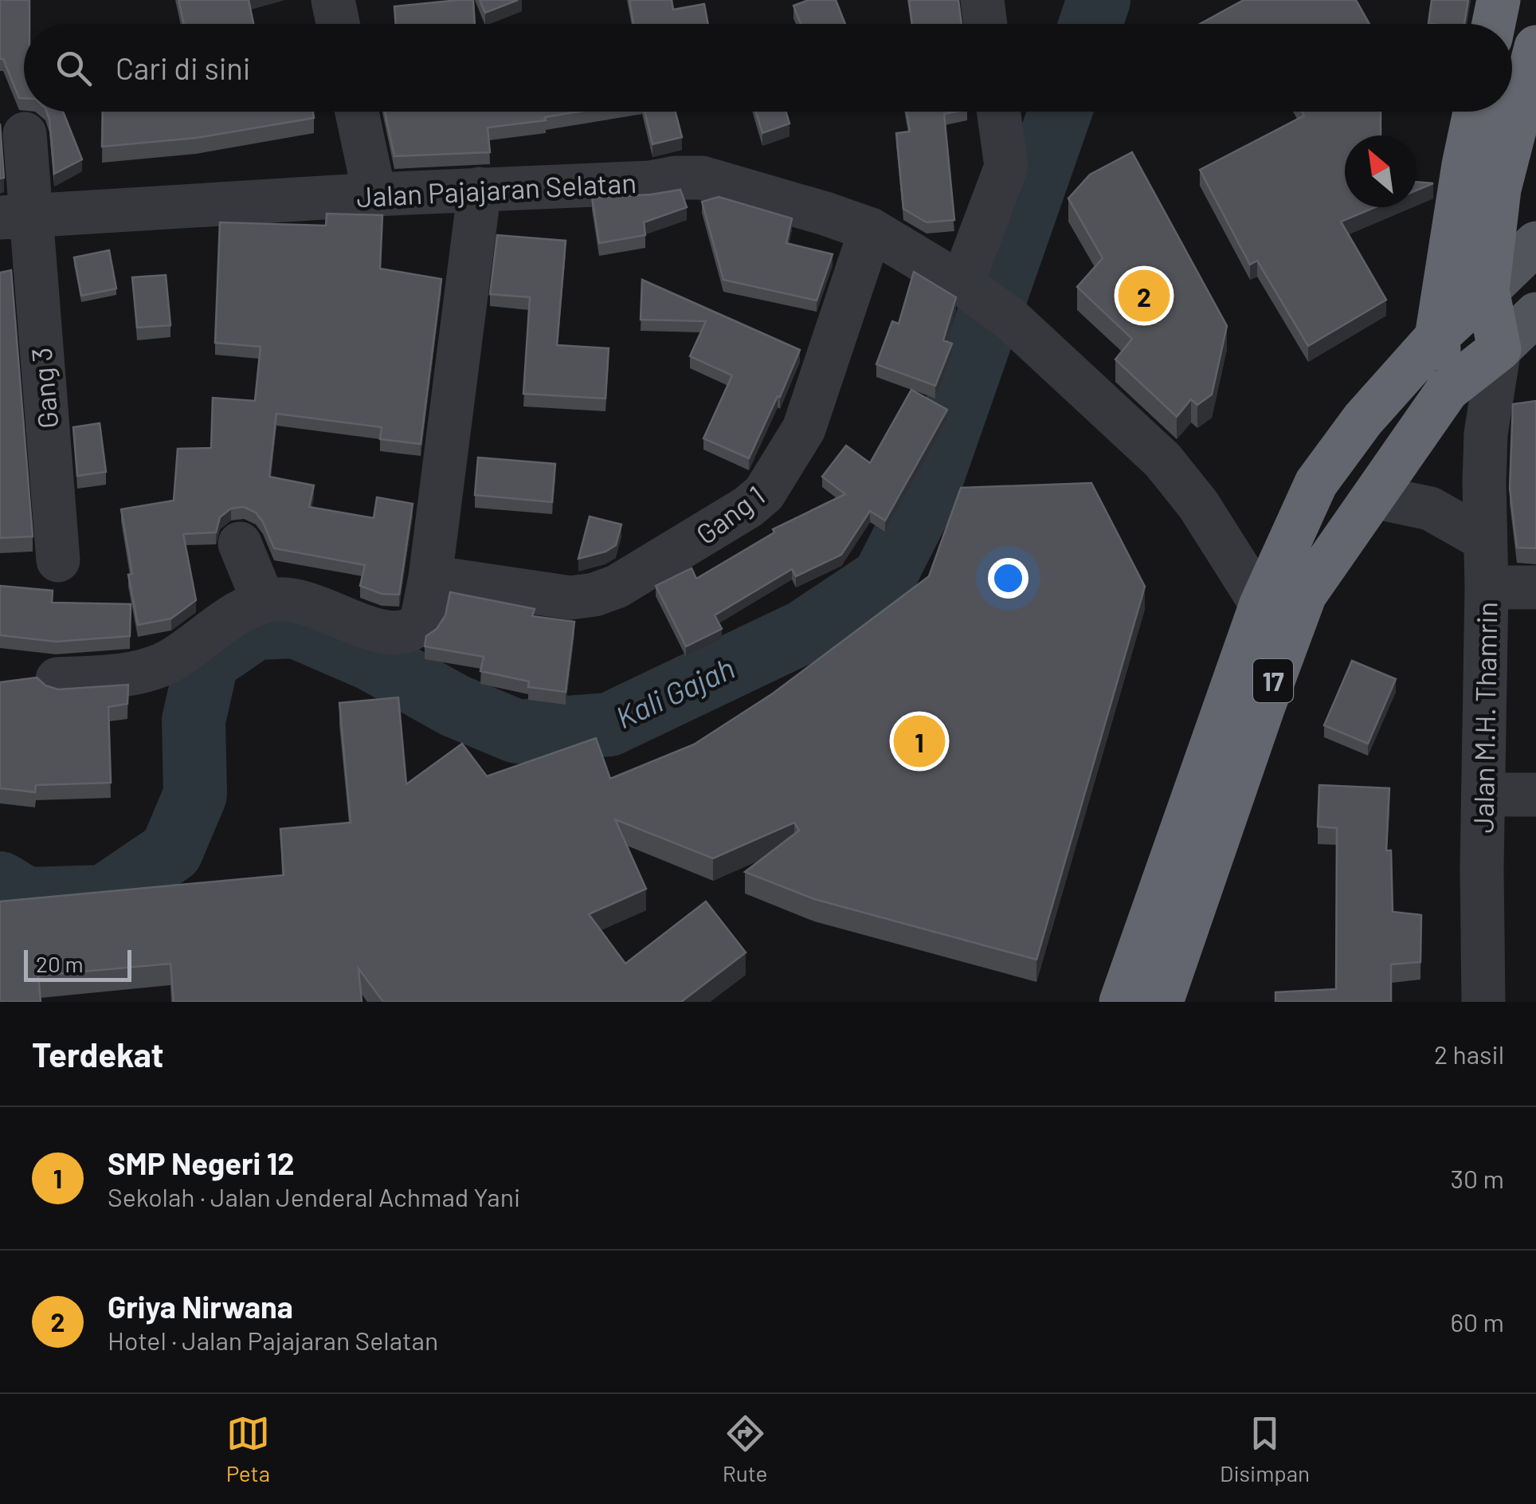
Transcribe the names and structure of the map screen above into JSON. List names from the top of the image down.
{
  "streets": {
    "highway": ["17"],
    "street": [
      "Jalan Pajajaran Selatan",
      "Gang 3",
      "Gang 1",
      "Jalan M.H. Thamrin"
    ]
  },
  "crossings": [
    ["Jalan Pajajaran Selatan", "Gang 3"],
    ["Jalan Pajajaran Selatan", "Gang 1"],
    ["Jalan Pajajaran Selatan", "17"],
    ["17", "Jalan M.H. Thamrin"]
  ],
  "water": ["Kali Gajah"],
  "scale_bar": "20 m",
  "north": "top left",
  "page": {
    "search": "Cari di sini",
    "pins": ["2", "1"],
    "scale": "20 m",
    "heading": ["Terdekat", "2 hasil"],
    "list": [
      {
        "mark": "1",
        "name": "SMP Negeri 12",
        "note": "Sekolah · Jalan Jenderal Achmad Yani",
        "value": "30 m"
      },
      {
        "mark": "2",
        "name": "Griya Nirwana",
        "note": "Hotel · Jalan Pajajaran Selatan",
        "value": "60 m"
      }
    ],
    "nav": ["Peta", "Rute", "Disimpan"]
  }
}
